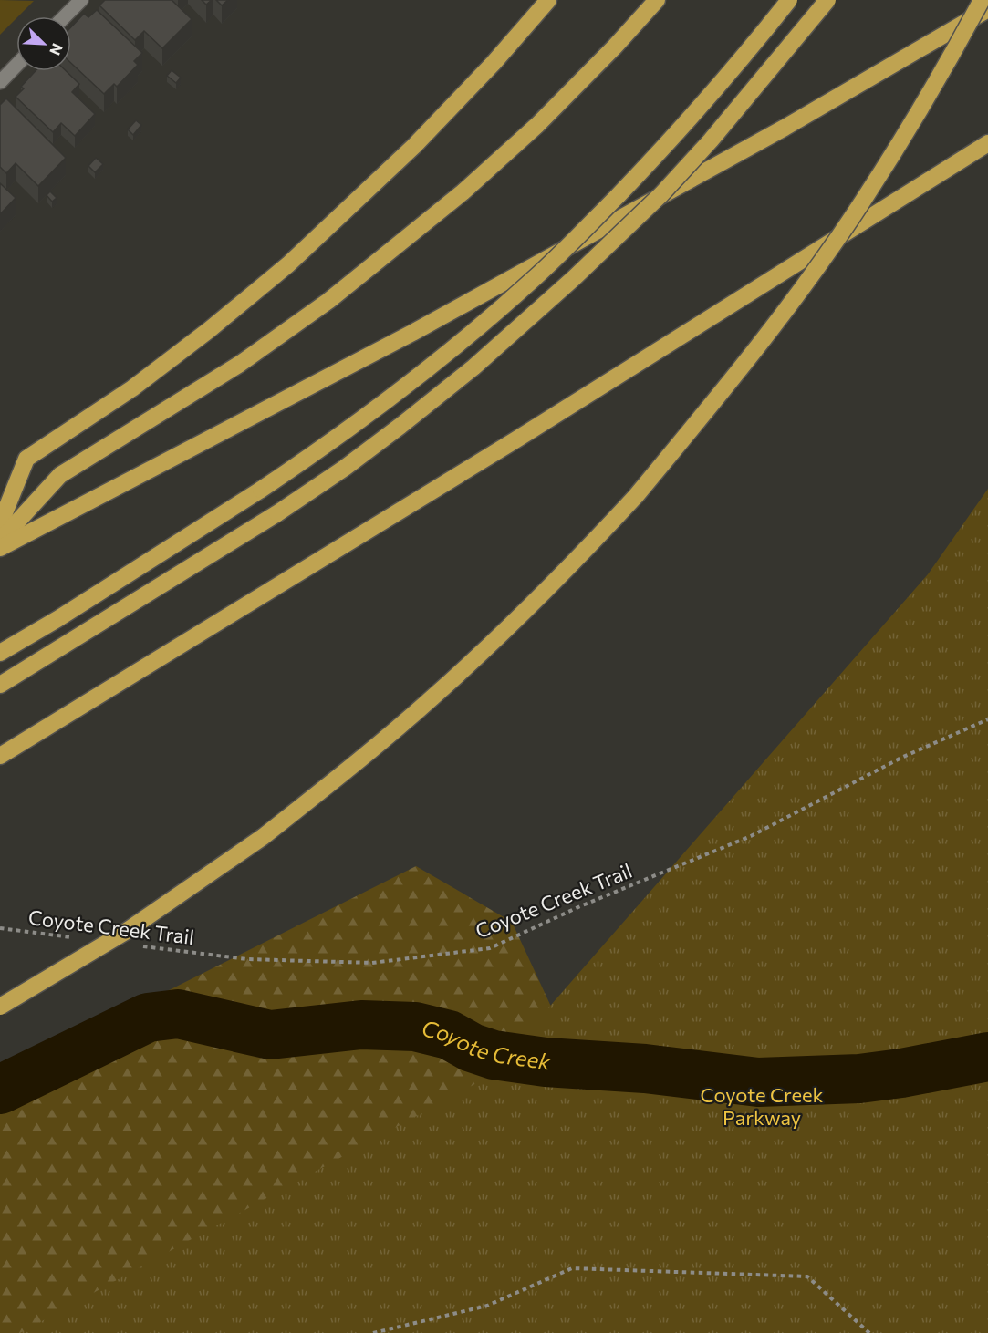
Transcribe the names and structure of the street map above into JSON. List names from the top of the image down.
{
  "streets": {
    "path": ["Coyote Creek Trail"]
  },
  "water": ["Coyote Creek"],
  "parks": ["Coyote Creek Parkway"],
  "north": "bottom right"
}
